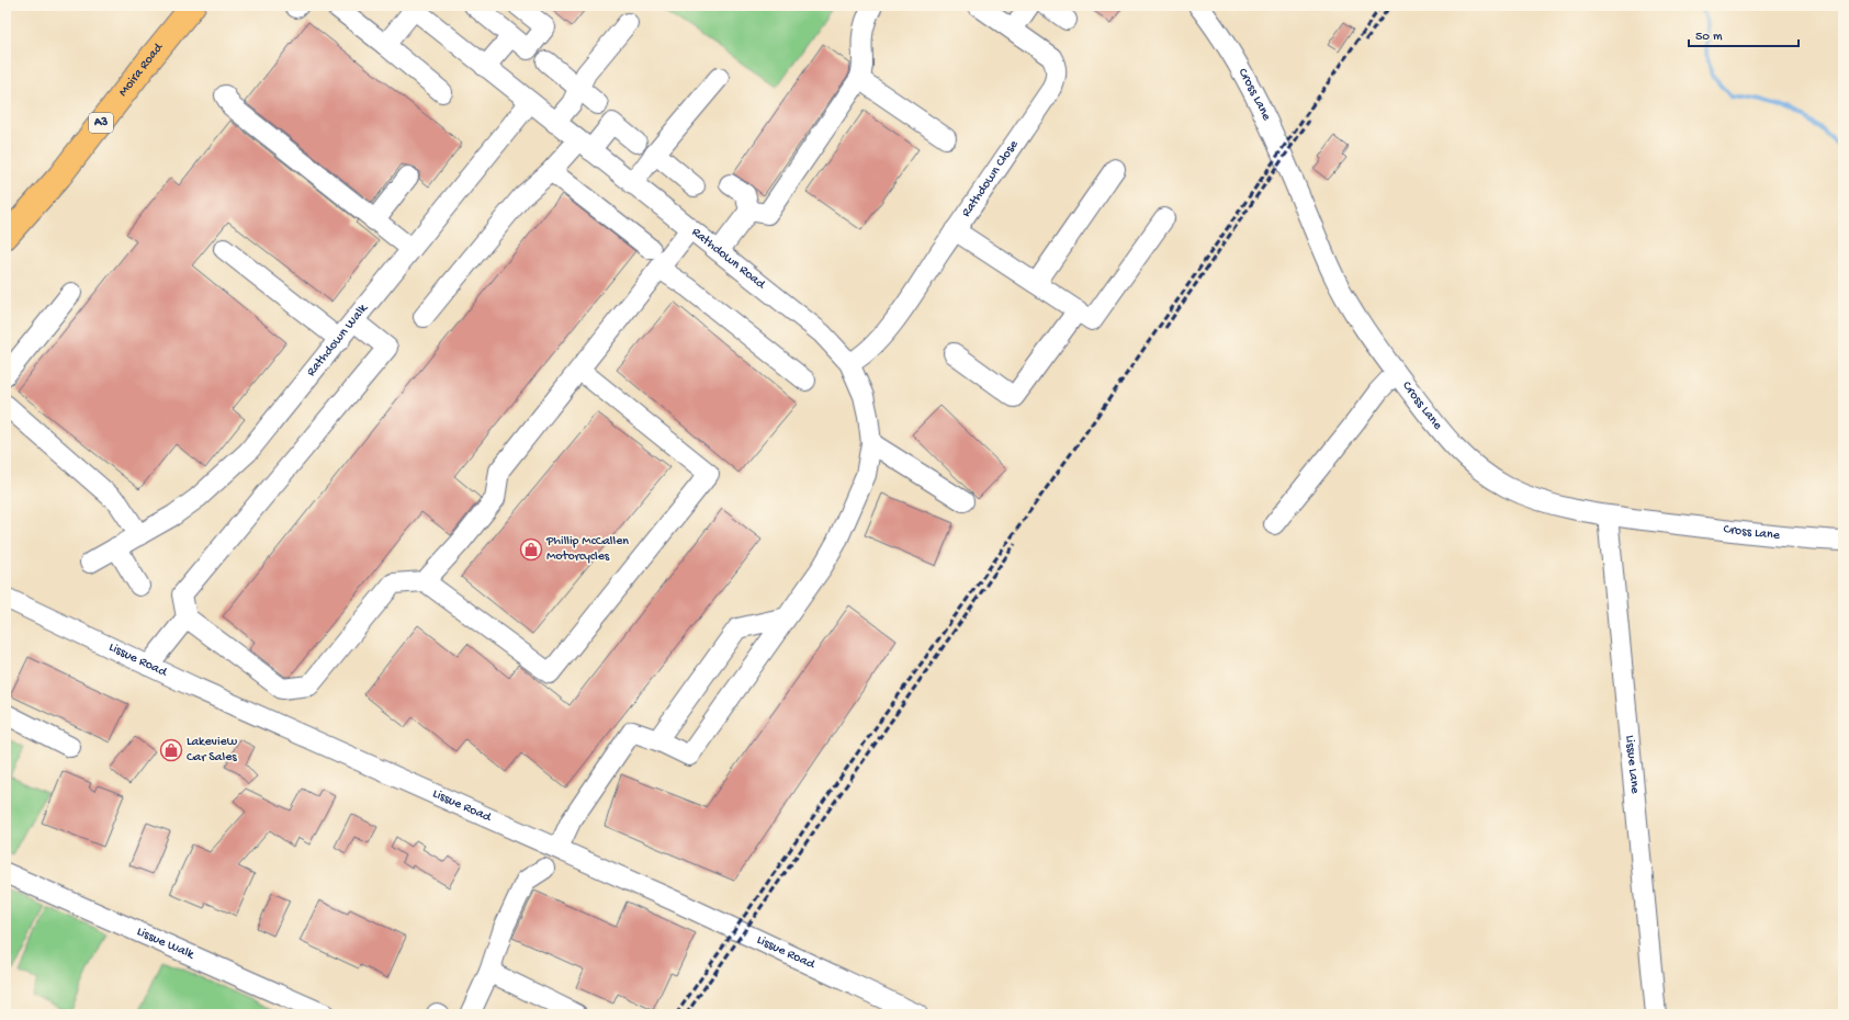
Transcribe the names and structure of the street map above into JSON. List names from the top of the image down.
{
  "streets": {
    "highway": ["Moira Road", "A3"],
    "street": [
      "Cross Lane",
      "Rathdown Close",
      "Rathdown Road",
      "Rathdown Walk",
      "Lissue Road",
      "Lissue Lane",
      "Lissue Walk"
    ]
  },
  "crossings": [
    ["Cross Lane", "Lissue Lane"],
    ["Rathdown Close", "Rathdown Road"],
    ["Rathdown Road", "Rathdown Walk"]
  ],
  "places": {
    "shop": ["Phillip McCallen Motorcycles", "Lakeview Car Sales"]
  },
  "scale_bar": "50 m"
}
